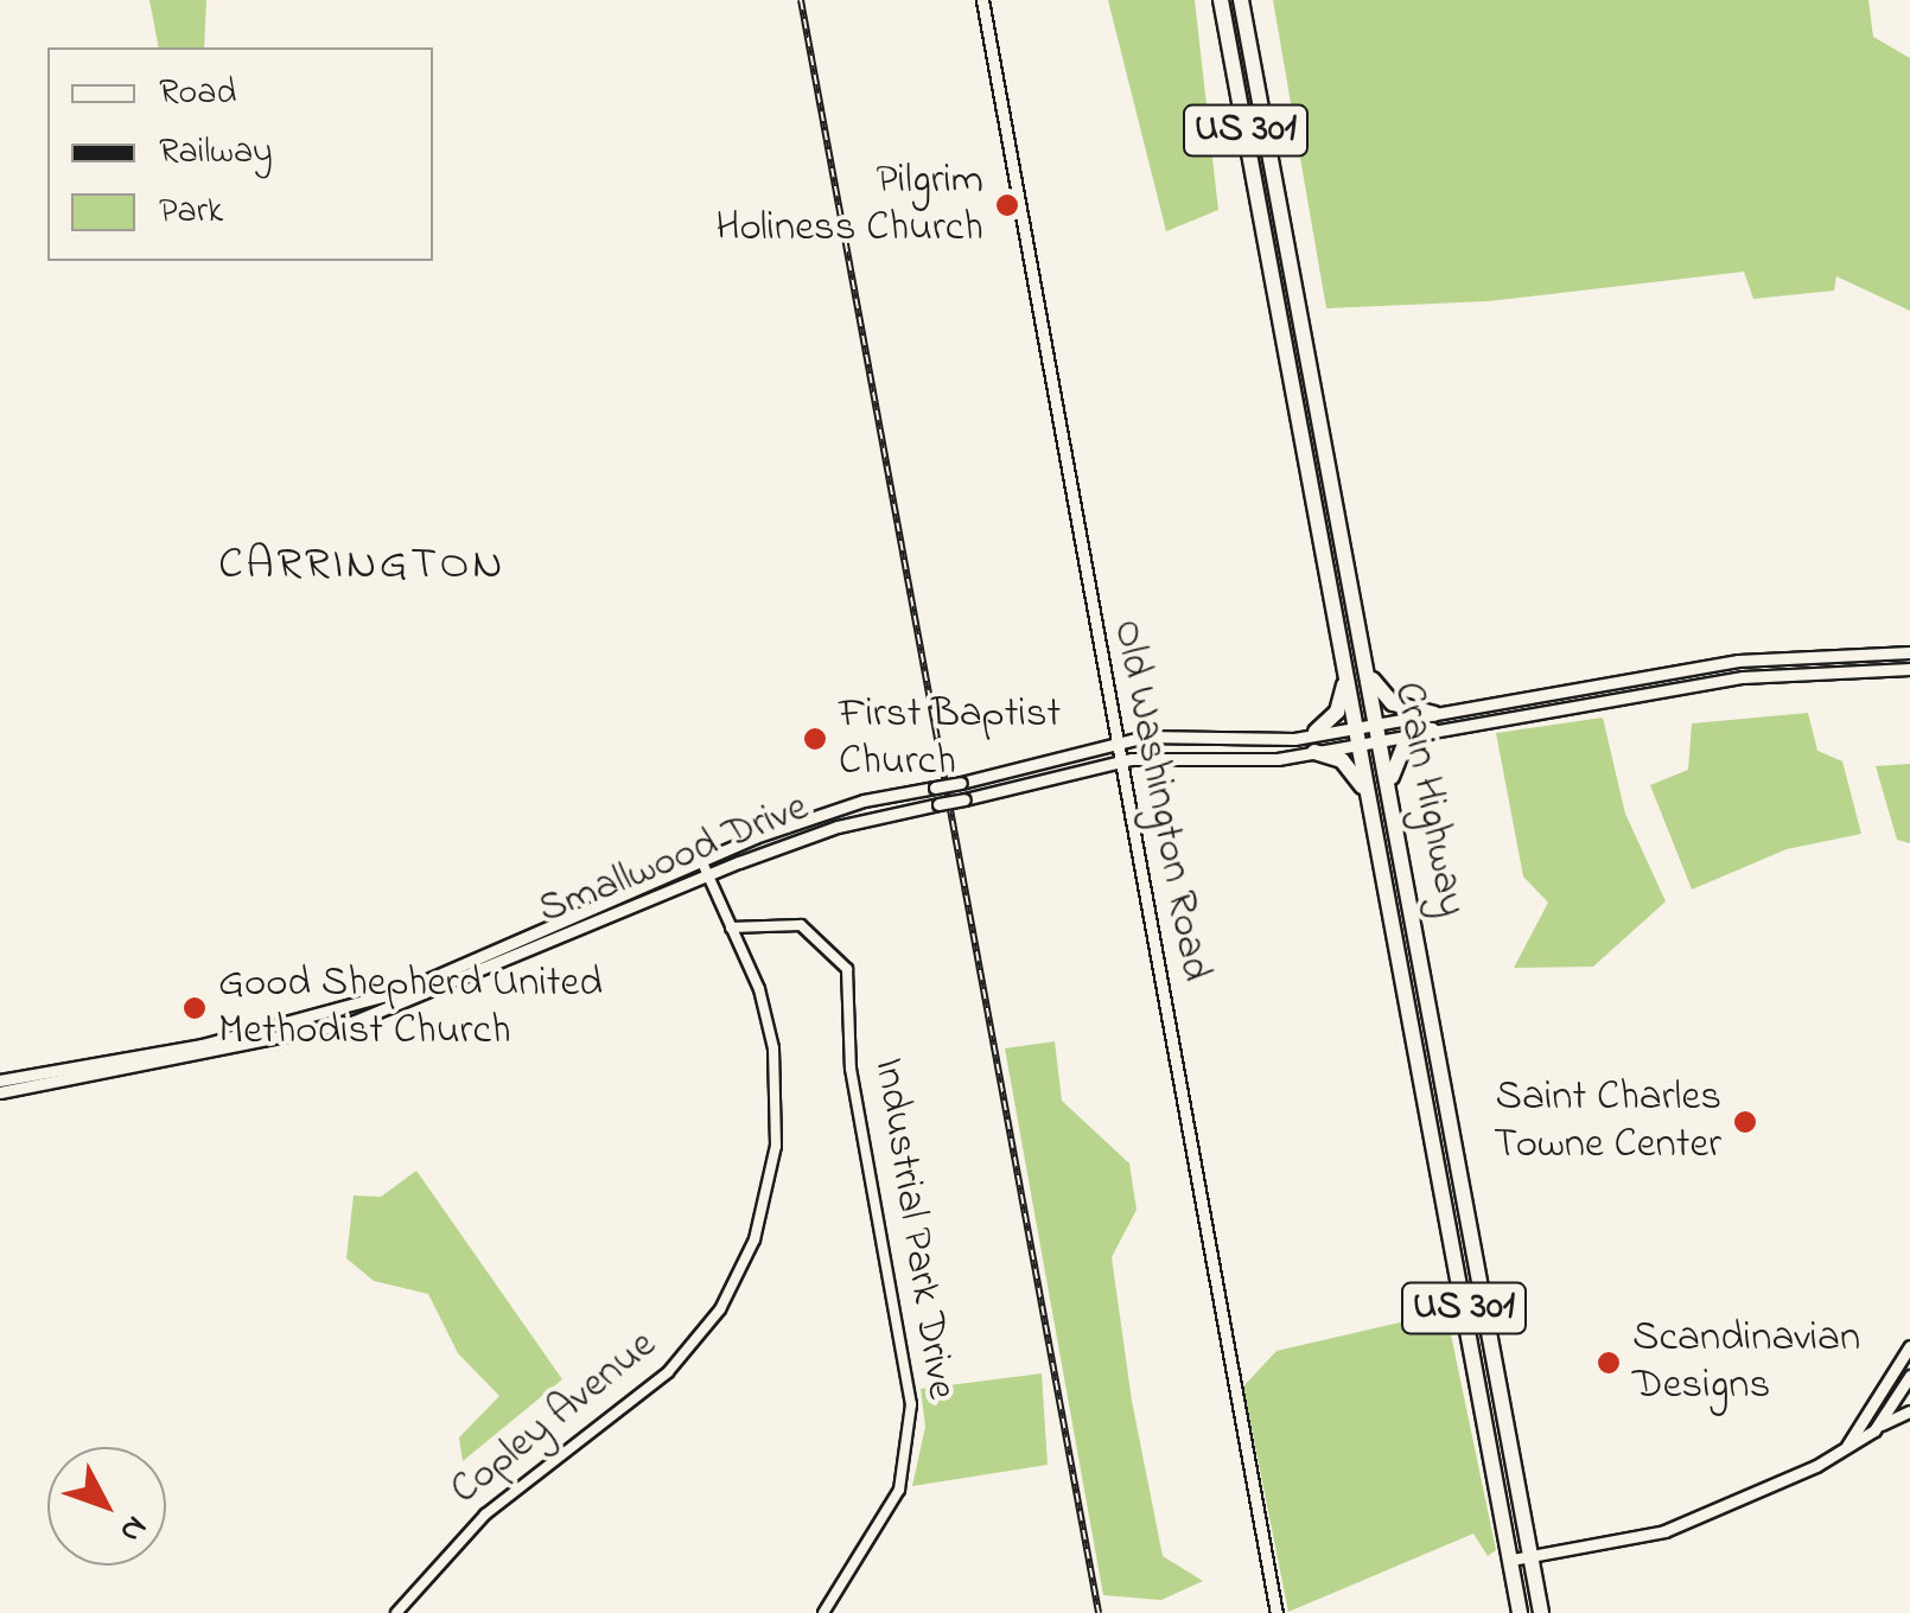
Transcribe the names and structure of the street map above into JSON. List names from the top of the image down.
{
  "streets": {
    "highway": ["US 301", "Crain Highway"],
    "main road": ["Old Washington Road", "Smallwood Drive"],
    "street": ["Industrial Park Drive", "Copley Avenue"]
  },
  "crossings": [
    ["Crain Highway", "Smallwood Drive"],
    ["Old Washington Road", "Smallwood Drive"],
    ["Smallwood Drive", "Copley Avenue"],
    ["Industrial Park Drive", "Copley Avenue"]
  ],
  "districts": ["CARRINGTON"],
  "places": [
    "Pilgrim Holiness Church",
    "First Baptist Church",
    "Good Shepherd United Methodist Church",
    "Saint Charles Towne Center",
    "Scandinavian Designs"
  ],
  "legend": ["Road", "Railway", "Park"],
  "north": "bottom right"
}
